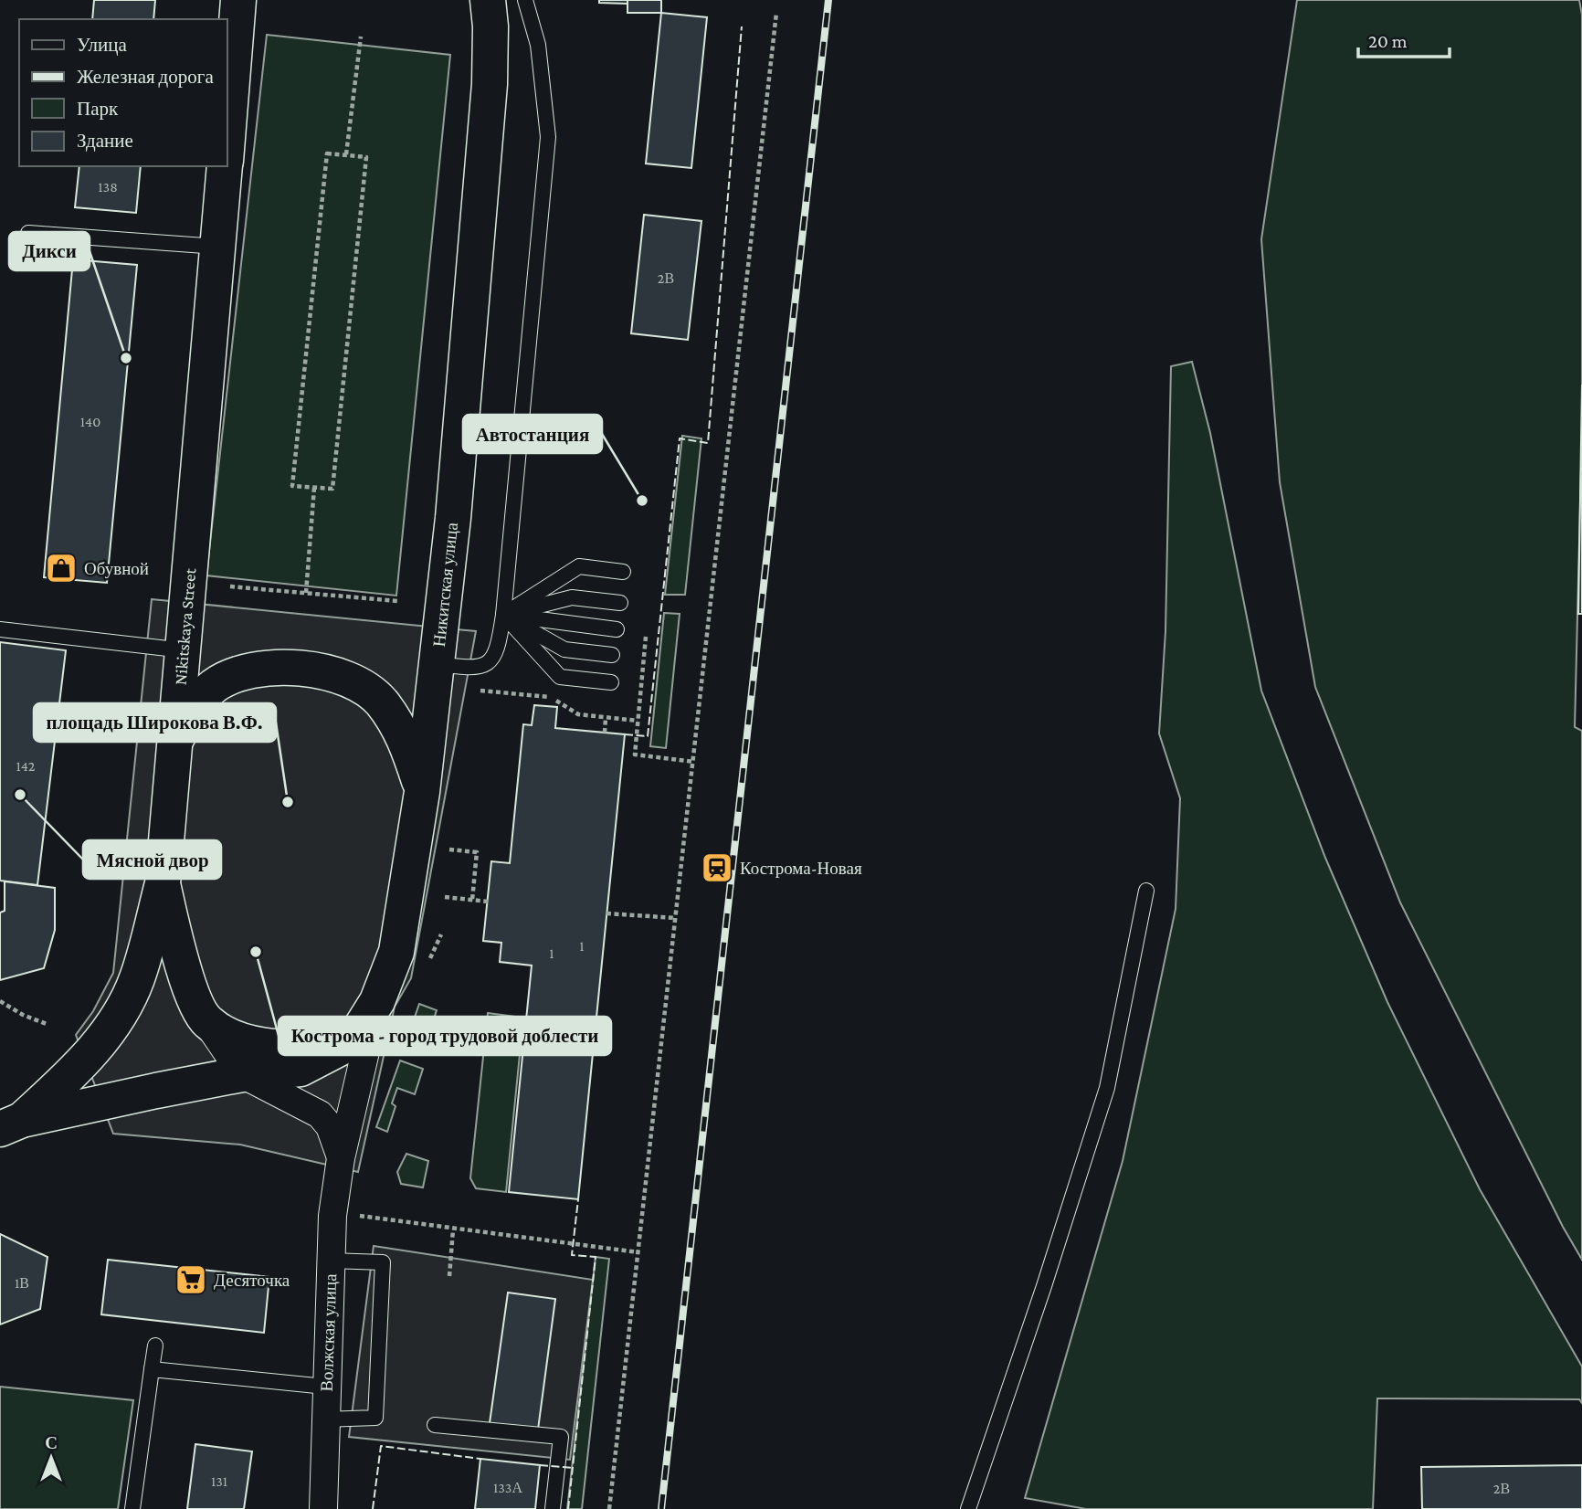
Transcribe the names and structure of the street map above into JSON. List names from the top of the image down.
{
  "streets": {
    "main road": ["Никитская улица", "Nikitskaya Street"],
    "street": ["Волжская улица"]
  },
  "crossings": [
    ["Никитская улица", "Nikitskaya Street"],
    ["Никитская улица", "Волжская улица"]
  ],
  "places": {
    "other": [
      "Дикси",
      "Автостанция",
      "Мясной двор",
      "площадь Широкова В.Ф.",
      "Кострома - город трудовой доблести"
    ],
    "shop": ["Обувной"],
    "station": ["Кострома-Новая"],
    "supermarket": ["Десяточка"]
  },
  "house_numbers": [
    "138",
    "2В",
    "140",
    "142",
    "1",
    "1",
    "1В",
    "131",
    "133А",
    "2В"
  ],
  "legend": [
    "Улица",
    "Железная дорога",
    "Парк",
    "Здание"
  ],
  "scale_bar": "20 m",
  "north": "top"
}
